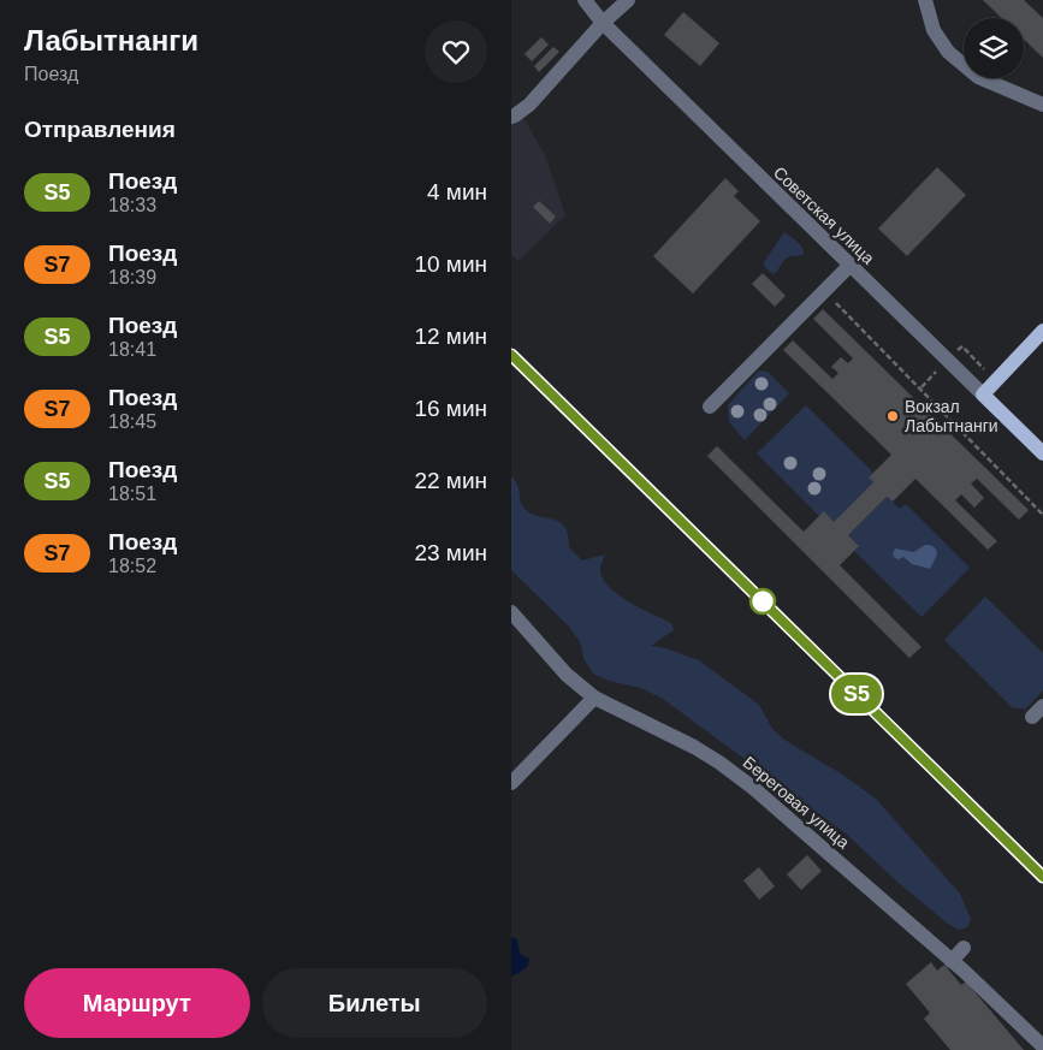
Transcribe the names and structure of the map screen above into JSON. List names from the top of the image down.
{
  "streets": {
    "main road": ["Советская улица"],
    "street": ["Береговая улица"]
  },
  "places": ["Вокзал Лабытнанги"],
  "page": {
    "heading": [
      ["Лабытнанги", "Поезд"],
      "Отправления"
    ],
    "on_map": "S5",
    "list": [
      {
        "mark": "S5",
        "name": "Поезд",
        "note": "18:33",
        "value": "4 мин"
      },
      {
        "mark": "S7",
        "name": "Поезд",
        "note": "18:39",
        "value": "10 мин"
      },
      {
        "mark": "S5",
        "name": "Поезд",
        "note": "18:41",
        "value": "12 мин"
      },
      {
        "mark": "S7",
        "name": "Поезд",
        "note": "18:45",
        "value": "16 мин"
      },
      {
        "mark": "S5",
        "name": "Поезд",
        "note": "18:51",
        "value": "22 мин"
      },
      {
        "mark": "S7",
        "name": "Поезд",
        "note": "18:52",
        "value": "23 мин"
      }
    ],
    "buttons": ["Маршрут", "Билеты"]
  }
}
